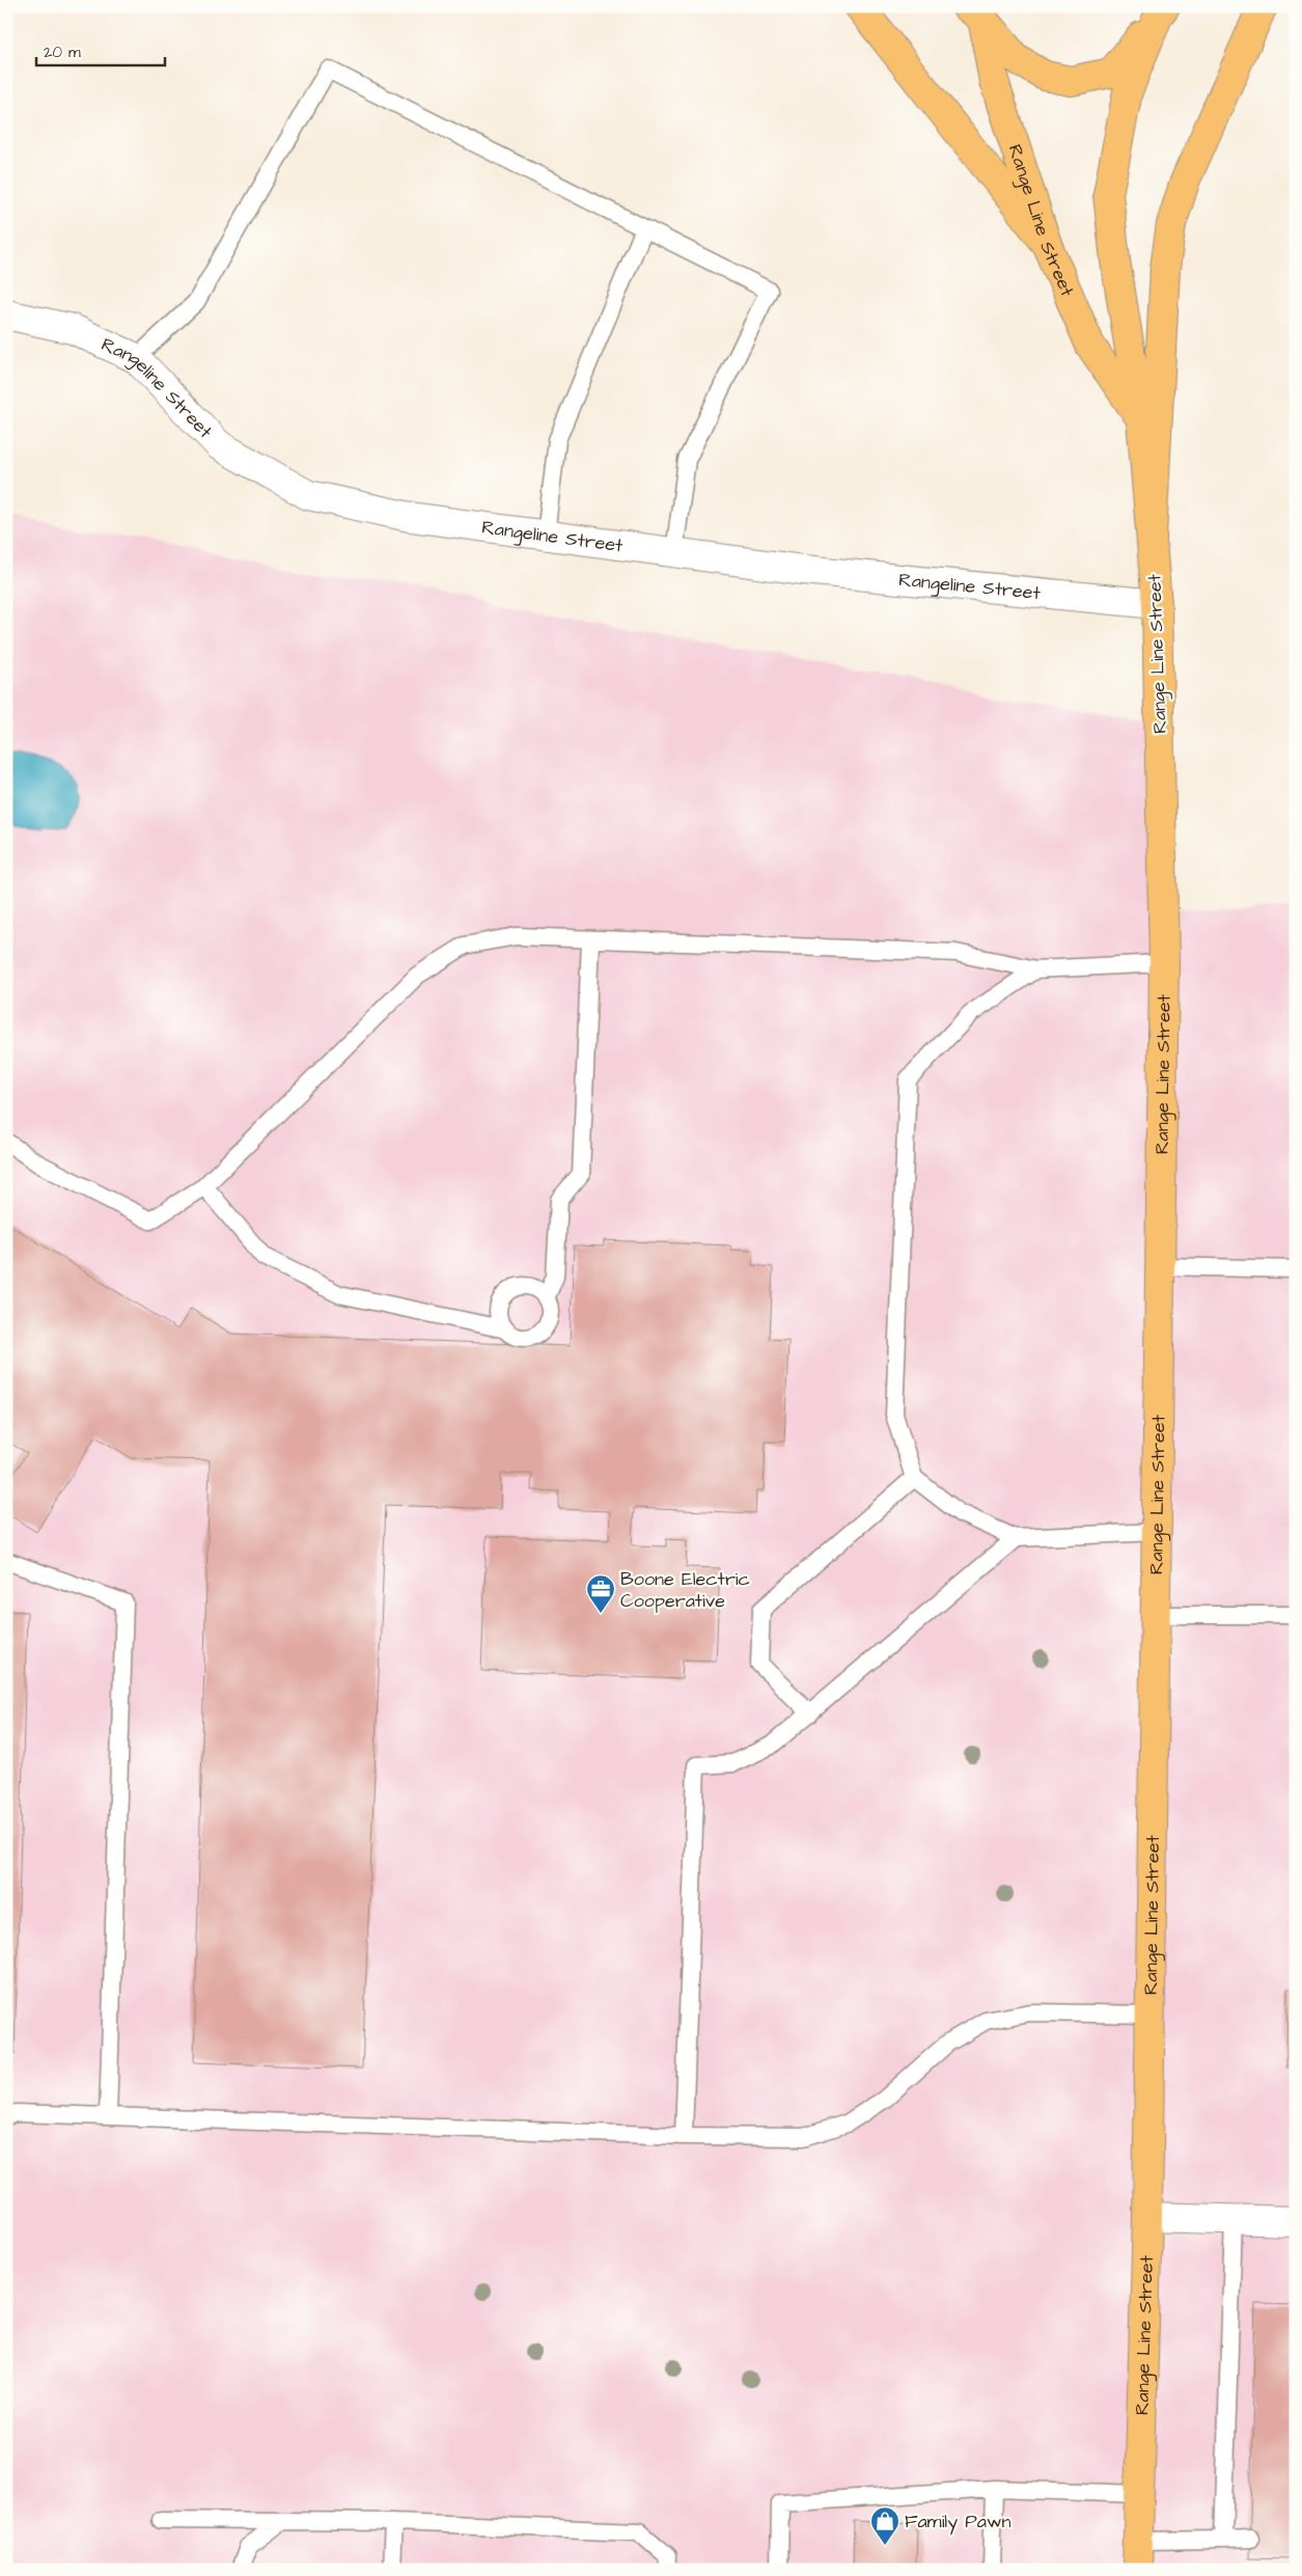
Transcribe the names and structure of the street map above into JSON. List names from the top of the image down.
{
  "streets": {
    "main road": ["Range Line Street"],
    "street": ["Rangeline Street"]
  },
  "crossings": [
    ["Range Line Street", "Rangeline Street"]
  ],
  "places": {
    "office": ["Boone Electric Cooperative"],
    "shop": ["Family Pawn"]
  },
  "scale_bar": "20 m"
}
